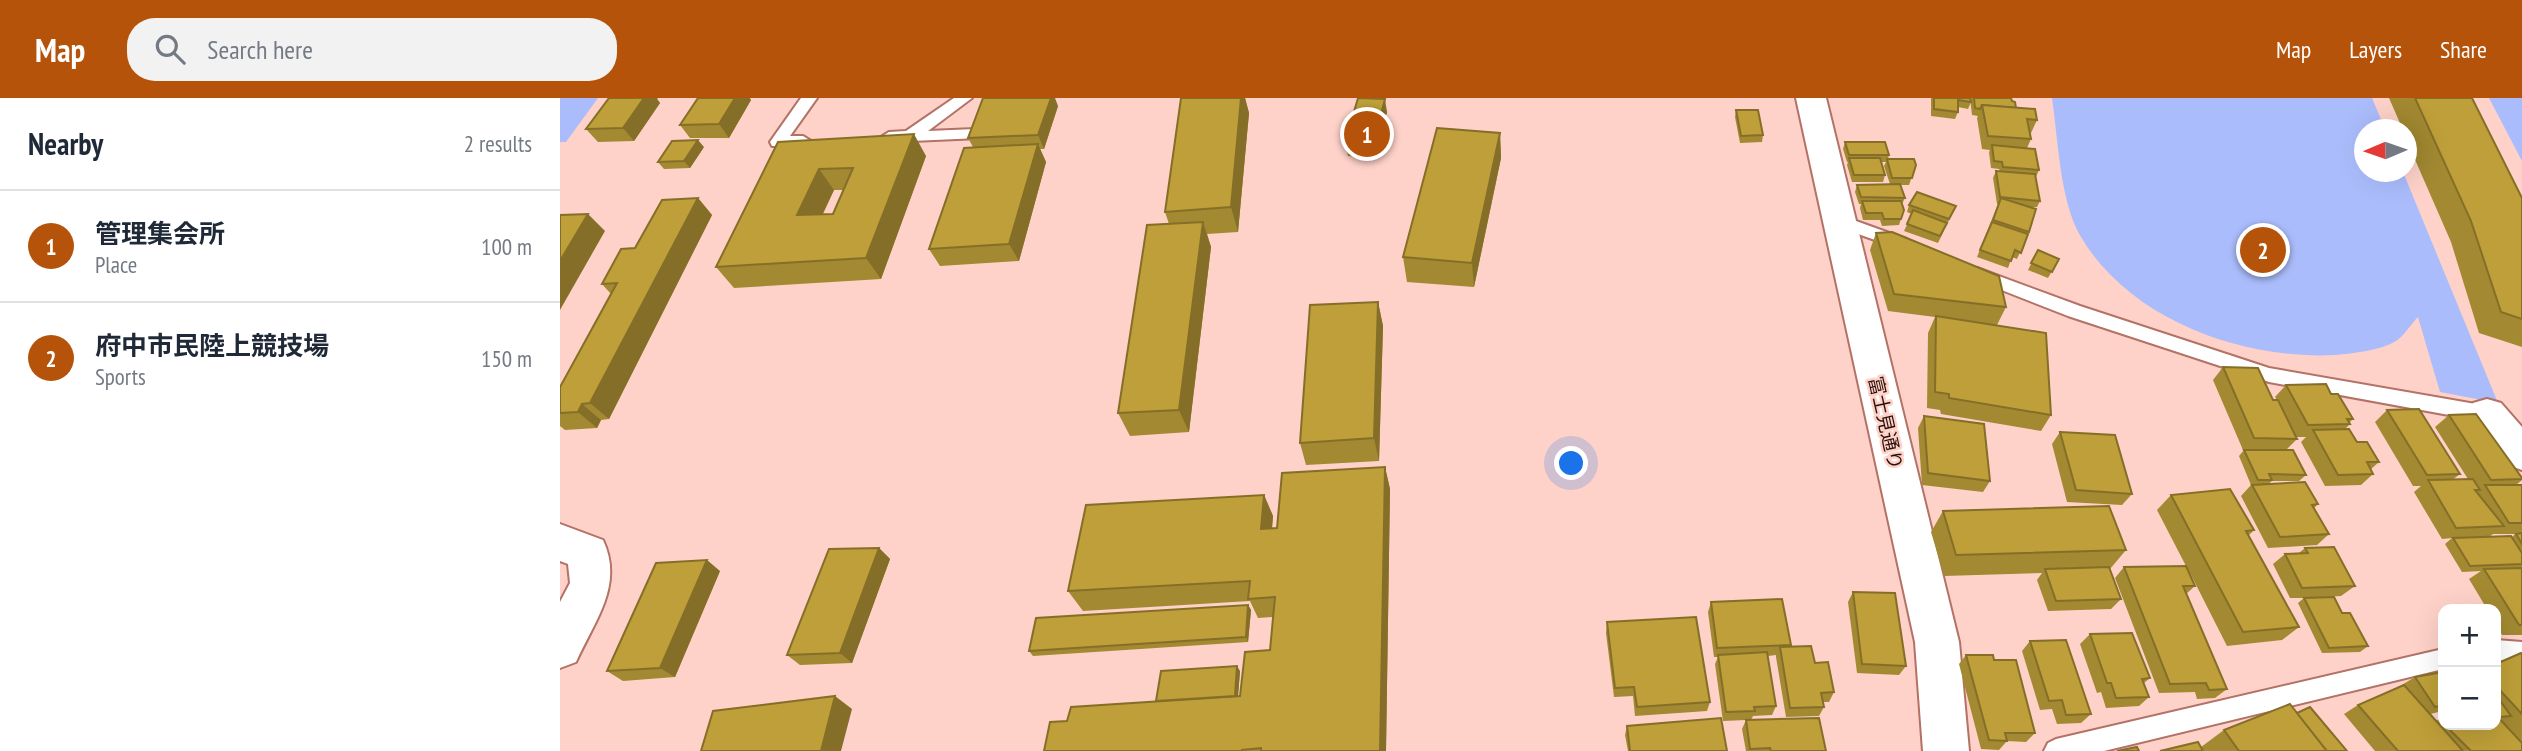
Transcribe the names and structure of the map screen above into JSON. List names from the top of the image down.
{
  "streets": {
    "street": ["富士見通り"]
  },
  "north": "left",
  "page": {
    "header": "Map",
    "search": "Search here",
    "nav": ["Map", "Layers", "Share"],
    "heading": ["Nearby", "2 results"],
    "pins": ["1", "2"],
    "list": [
      {
        "mark": "1",
        "name": "管理集会所",
        "note": "Place",
        "value": "100 m"
      },
      {
        "mark": "2",
        "name": "府中市民陸上競技場",
        "note": "Sports",
        "value": "150 m"
      }
    ],
    "map_buttons": ["+", "−"]
  }
}
